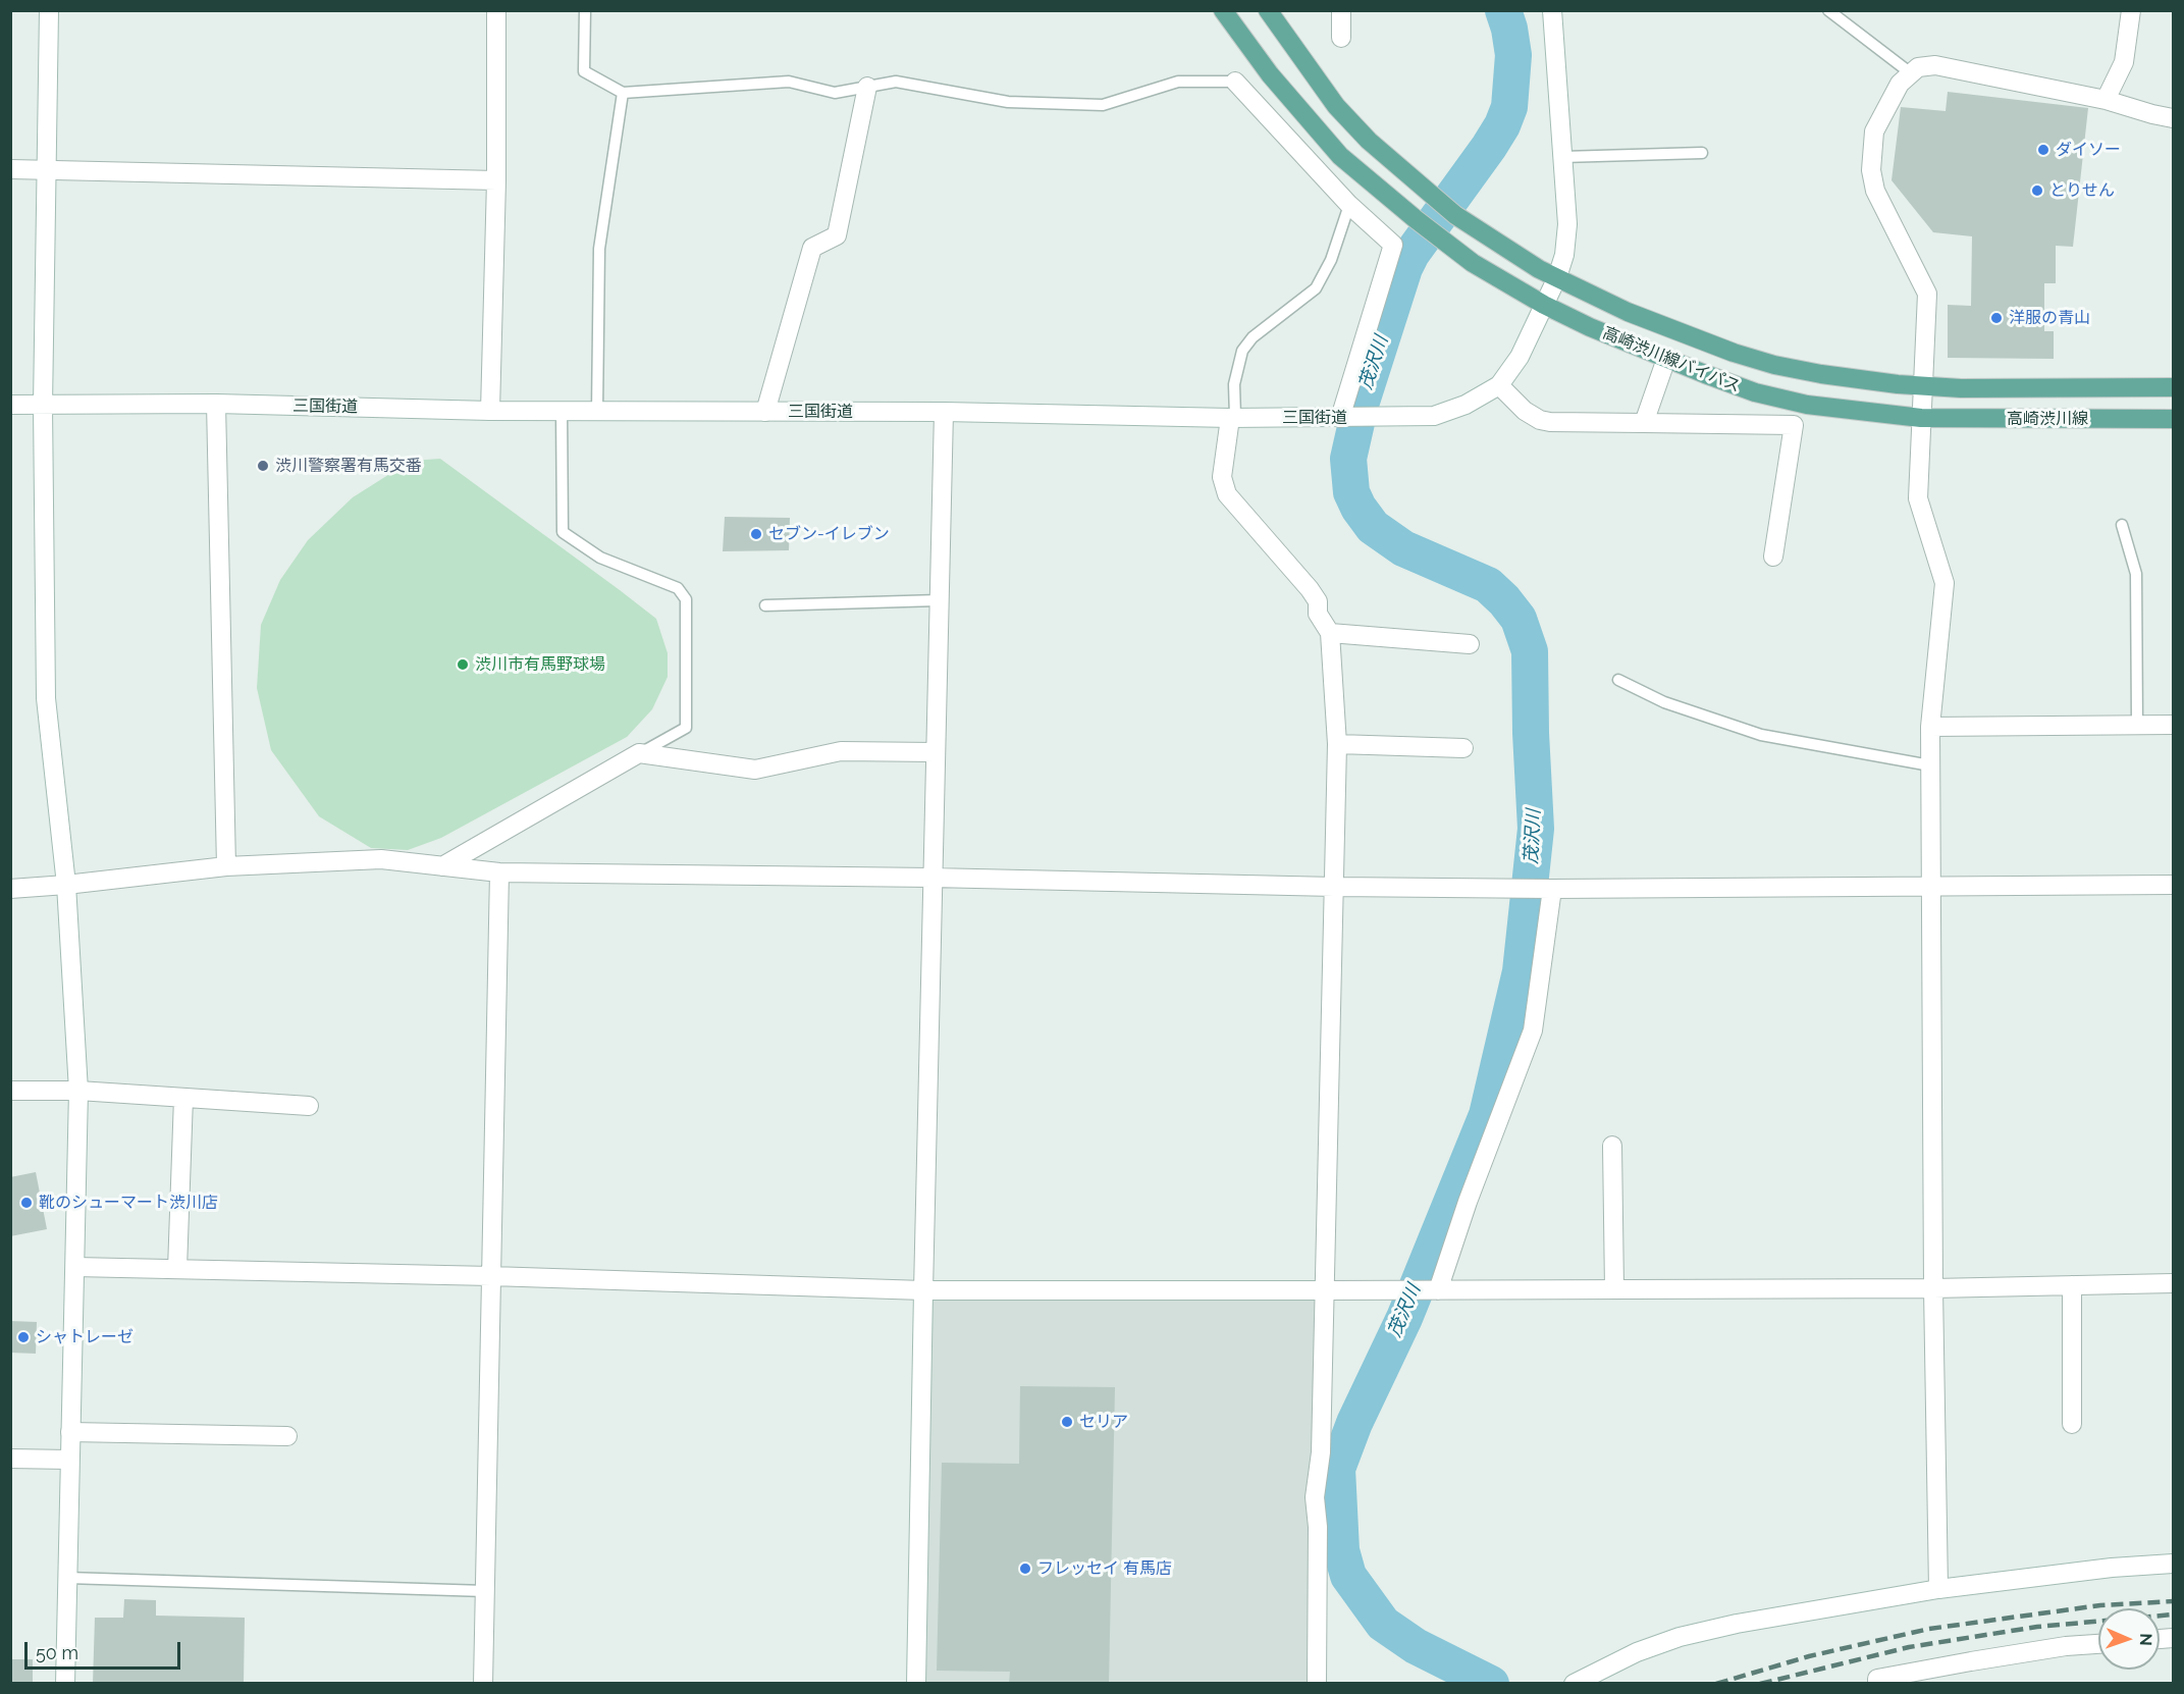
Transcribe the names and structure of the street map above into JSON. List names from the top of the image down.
{
  "streets": {
    "main road": ["高崎渋川線バイパス", "高崎渋川線"],
    "street": ["三国街道"]
  },
  "crossings": [
    ["高崎渋川線バイパス", "三国街道"],
    ["高崎渋川線バイパス", "高崎渋川線"]
  ],
  "water": ["茂沢川"],
  "places": [
    "ダイソー",
    "とりせん",
    "洋服の青山",
    "渋川警察署有馬交番",
    "セブン-イレブン",
    "渋川市有馬野球場",
    "靴のシューマート渋川店",
    "シャトレーゼ",
    "セリア",
    "フレッセイ 有馬店"
  ],
  "scale_bar": "50 m",
  "north": "right"
}
